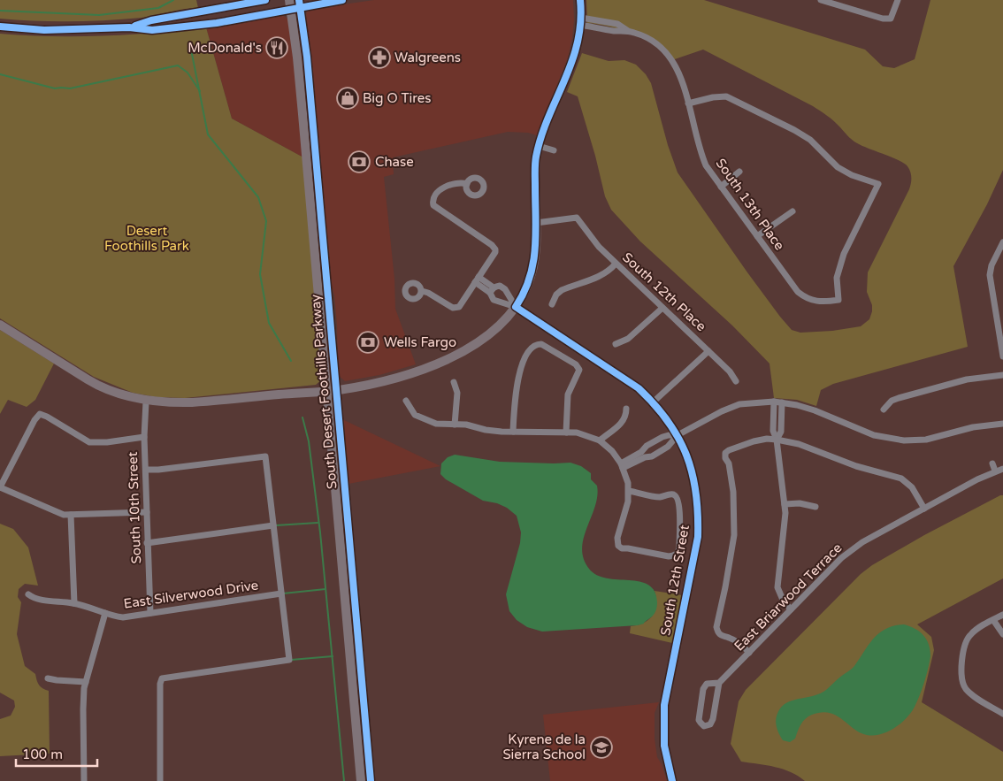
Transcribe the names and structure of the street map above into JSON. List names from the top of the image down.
{
  "streets": {
    "street": [
      "South 13th Place",
      "South 12th Place",
      "South Desert Foothills Parkway",
      "South 10th Street",
      "South 12th Street",
      "East Silverwood Drive",
      "East Briarwood Terrace"
    ]
  },
  "crossings": [
    ["South 10th Street", "East Silverwood Drive"]
  ],
  "parks": ["Desert Foothills Park"],
  "places": {
    "restaurant": ["McDonald's"],
    "pharmacy": ["Walgreens"],
    "shop": ["Big O Tires"],
    "bank": ["Chase", "Wells Fargo"],
    "school or university": ["Kyrene de la Sierra School"]
  },
  "scale_bar": "100 m"
}
